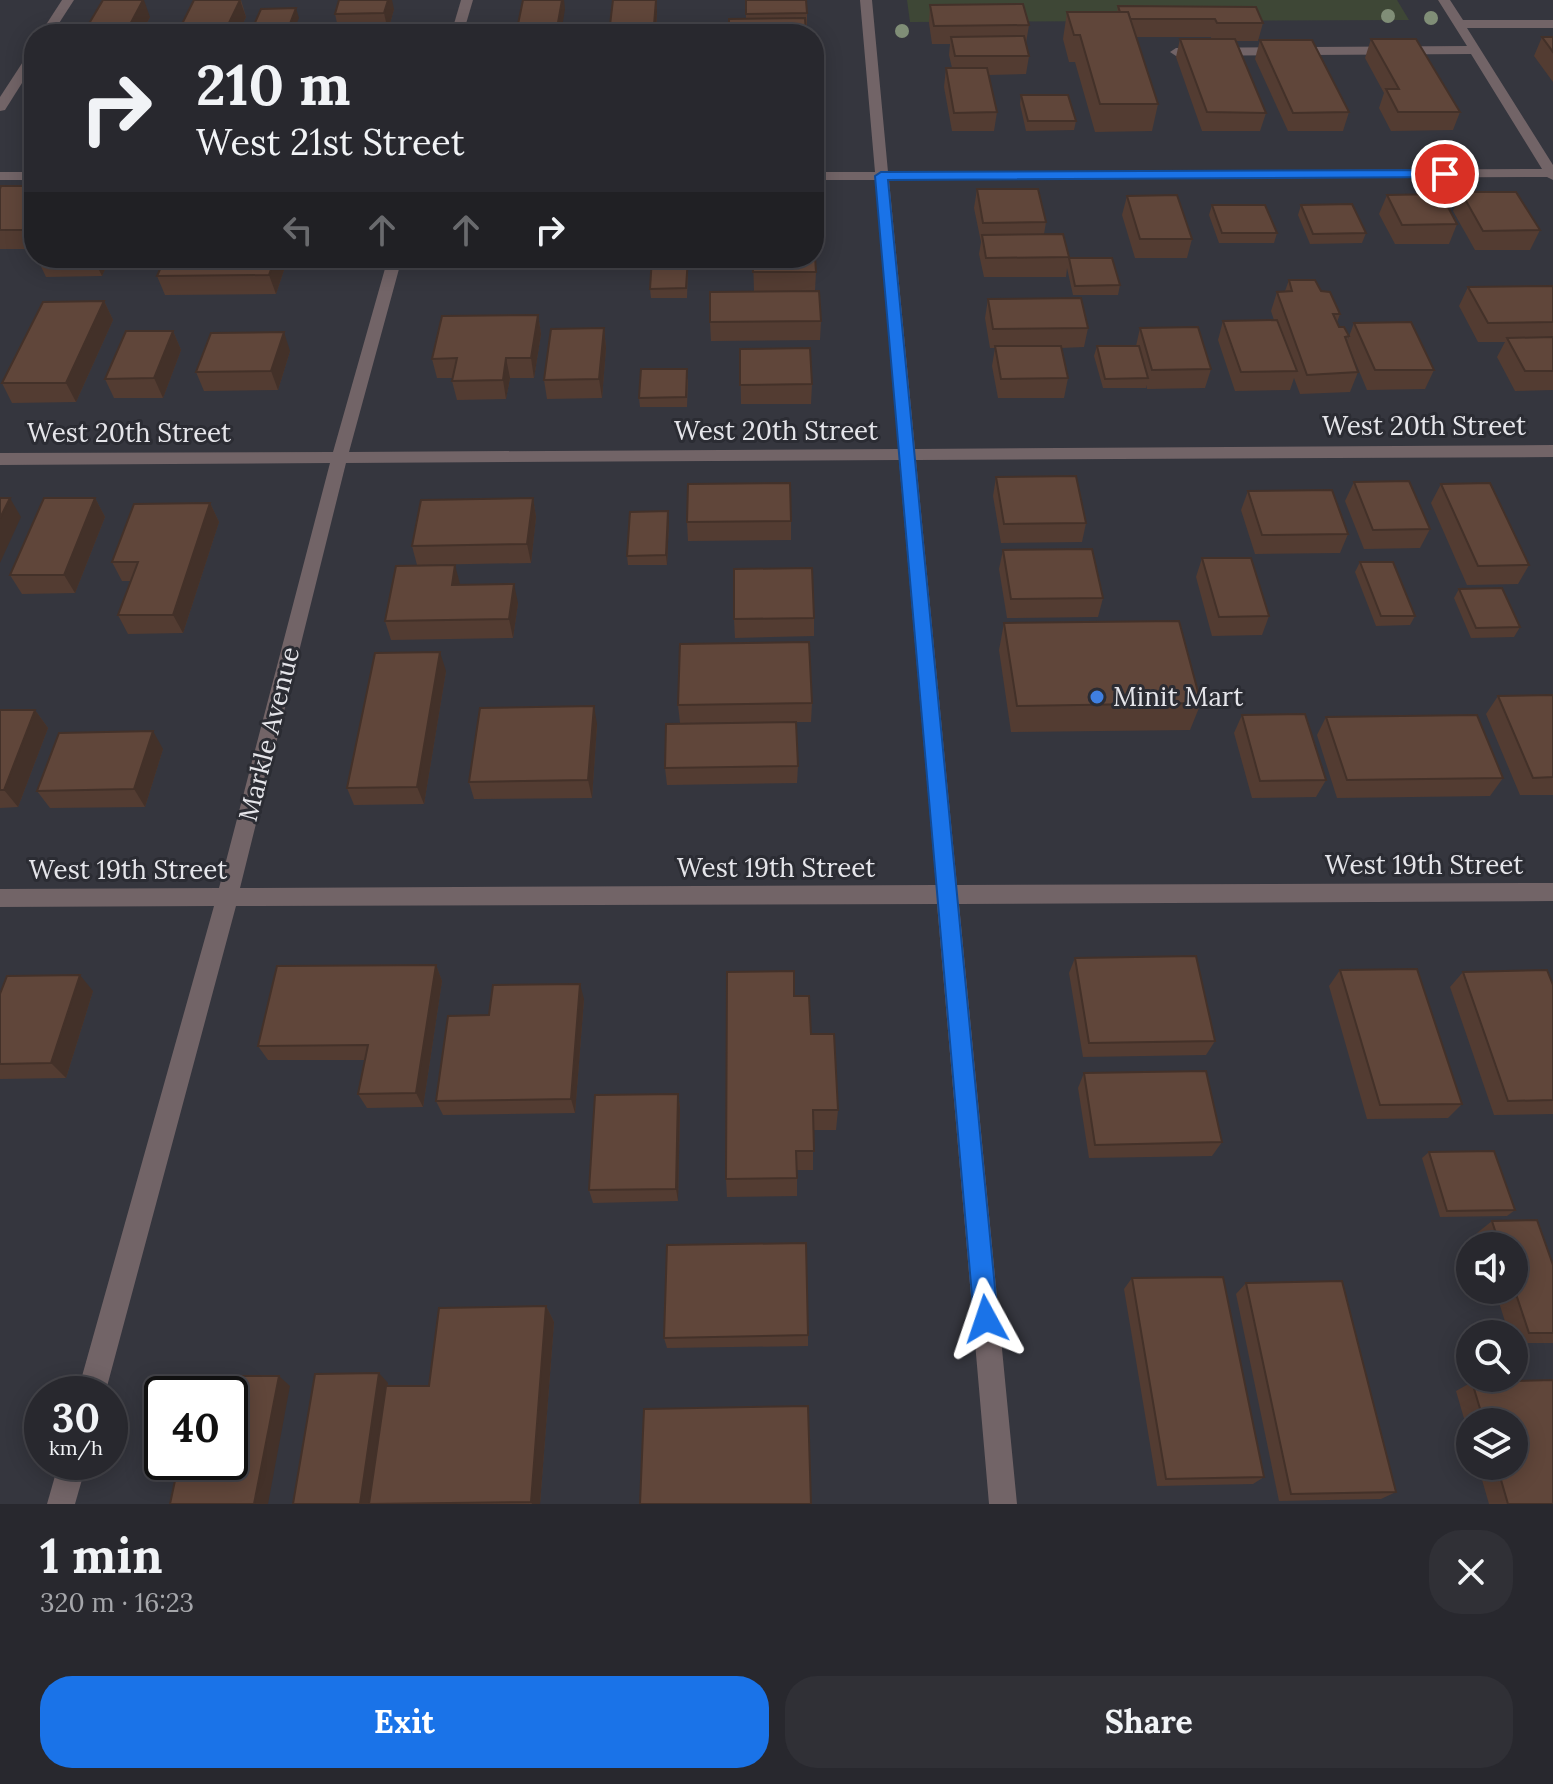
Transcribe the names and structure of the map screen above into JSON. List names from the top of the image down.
{
  "streets": {
    "street": ["West 20th Street", "Markle Avenue", "West 19th Street"]
  },
  "crossings": [
    ["West 20th Street", "Markle Avenue"],
    ["Markle Avenue", "West 19th Street"]
  ],
  "places": ["Minit Mart"],
  "page": {
    "turn": ["210 m", "West 21st Street"],
    "speed": "30 km/h",
    "limit": "40",
    "heading": ["1 min", "320 m · 16:23"],
    "buttons": ["Exit", "Share"]
  }
}
